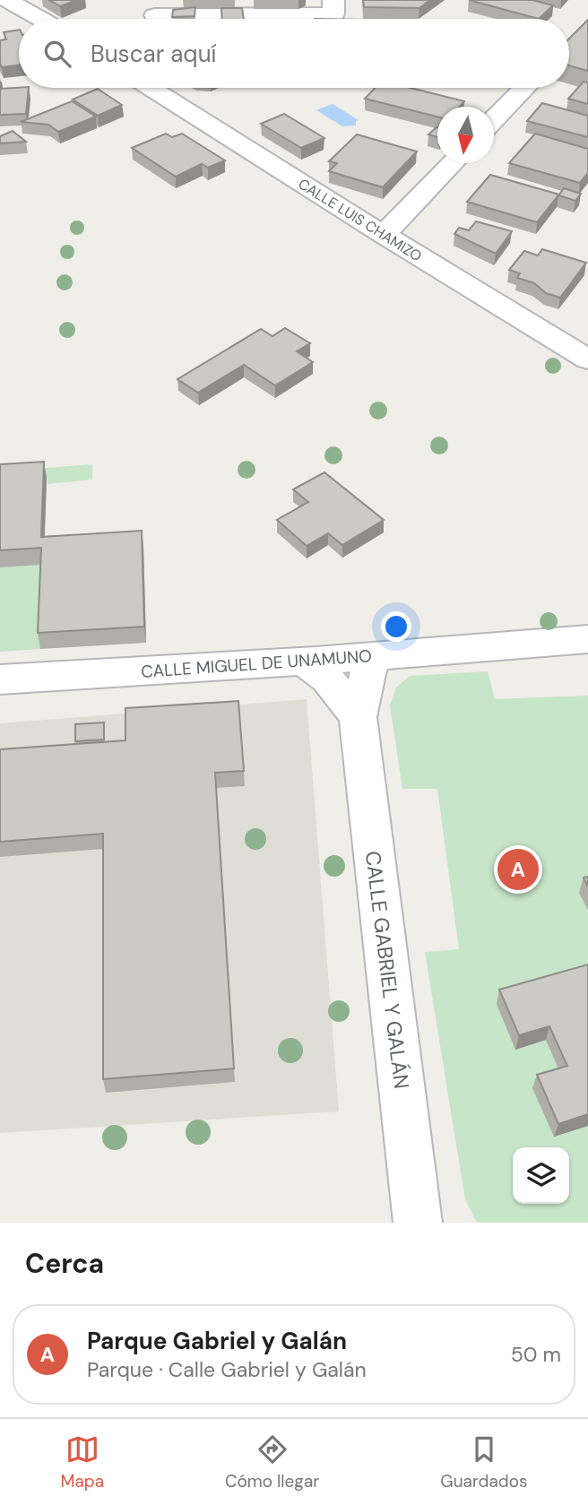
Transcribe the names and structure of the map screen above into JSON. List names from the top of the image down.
{
  "streets": {
    "street": ["CALLE LUIS CHAMIZO", "CALLE MIGUEL DE UNAMUNO", "CALLE GABRIEL Y GALÁN"]
  },
  "crossings": [
    ["CALLE MIGUEL DE UNAMUNO", "CALLE GABRIEL Y GALÁN"]
  ],
  "north": "bottom",
  "page": {
    "search": "Buscar aquí",
    "pins": "A",
    "heading": "Cerca",
    "list": [
      {
        "mark": "A",
        "name": "Parque Gabriel y Galán",
        "note": "Parque · Calle Gabriel y Galán",
        "value": "50 m"
      }
    ],
    "nav": ["Mapa", "Cómo llegar", "Guardados"]
  }
}
